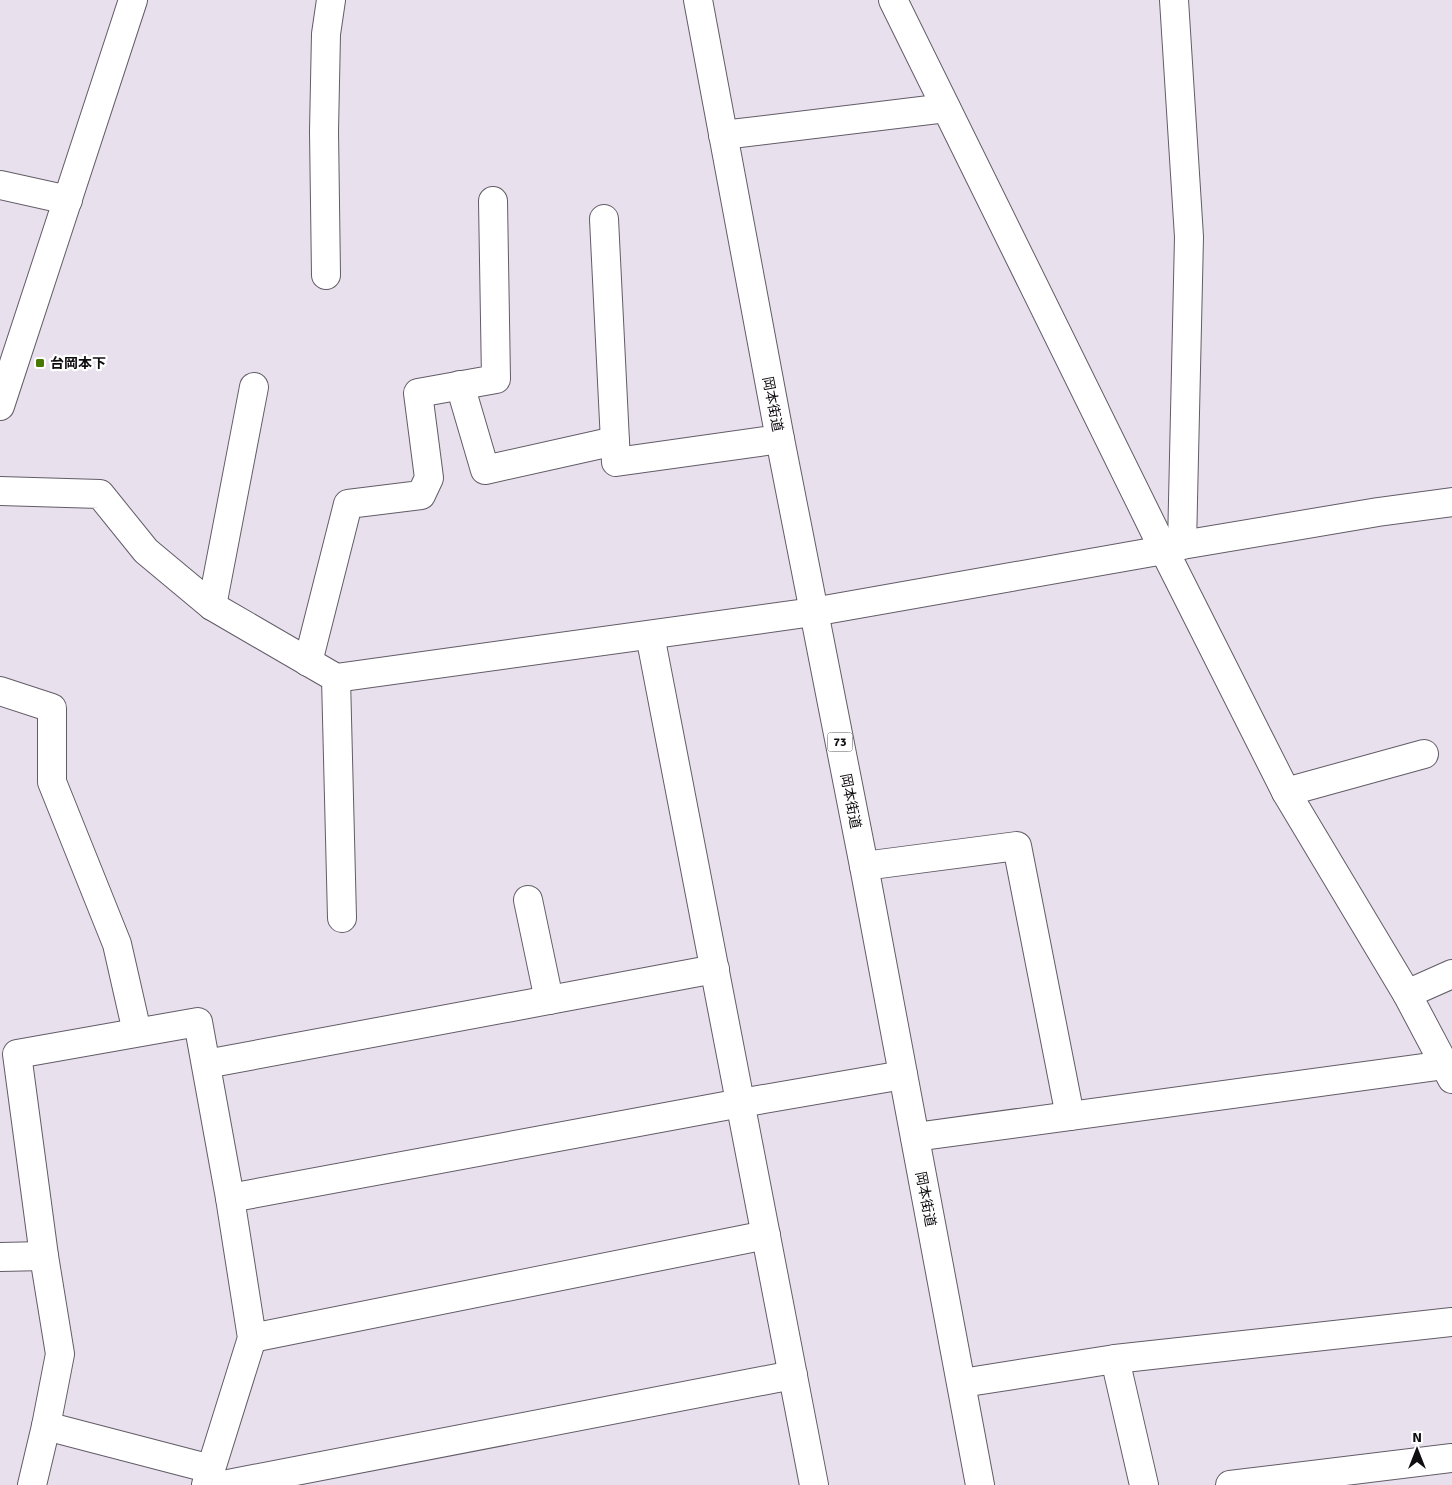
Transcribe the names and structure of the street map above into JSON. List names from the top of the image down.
{
  "streets": {
    "street": ["岡本街道", "73"]
  },
  "places": {
    "transit": ["台岡本下"]
  },
  "north": "top"
}
